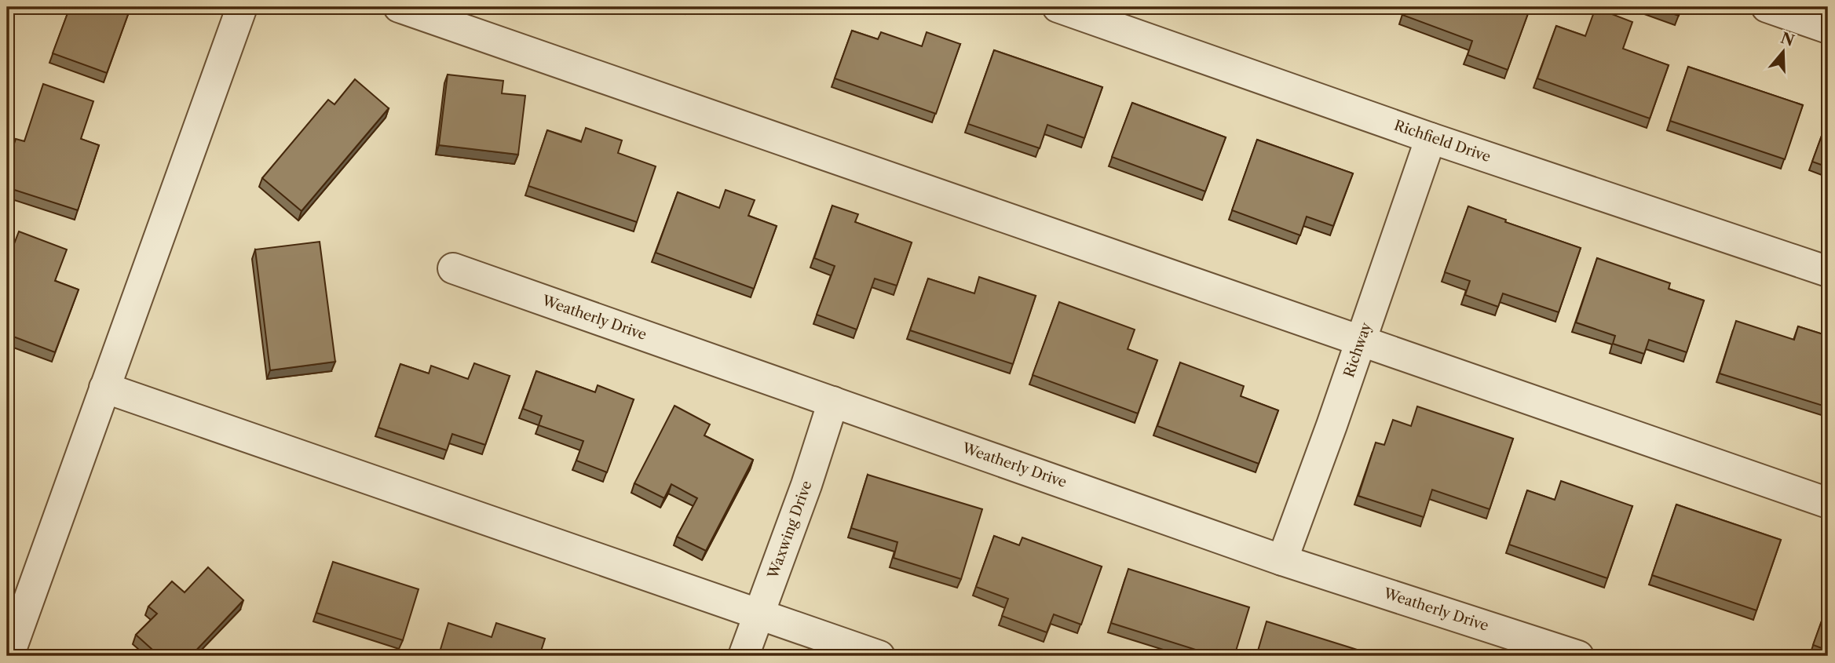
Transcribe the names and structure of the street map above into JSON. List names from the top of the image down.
{
  "streets": {
    "street": [
      "Richfield Drive",
      "Weatherly Drive",
      "Richway",
      "Waxwing Drive"
    ]
  },
  "crossings": [
    ["Richfield Drive", "Richway"],
    ["Weatherly Drive", "Richway"],
    ["Weatherly Drive", "Waxwing Drive"]
  ],
  "north": "top"
}
